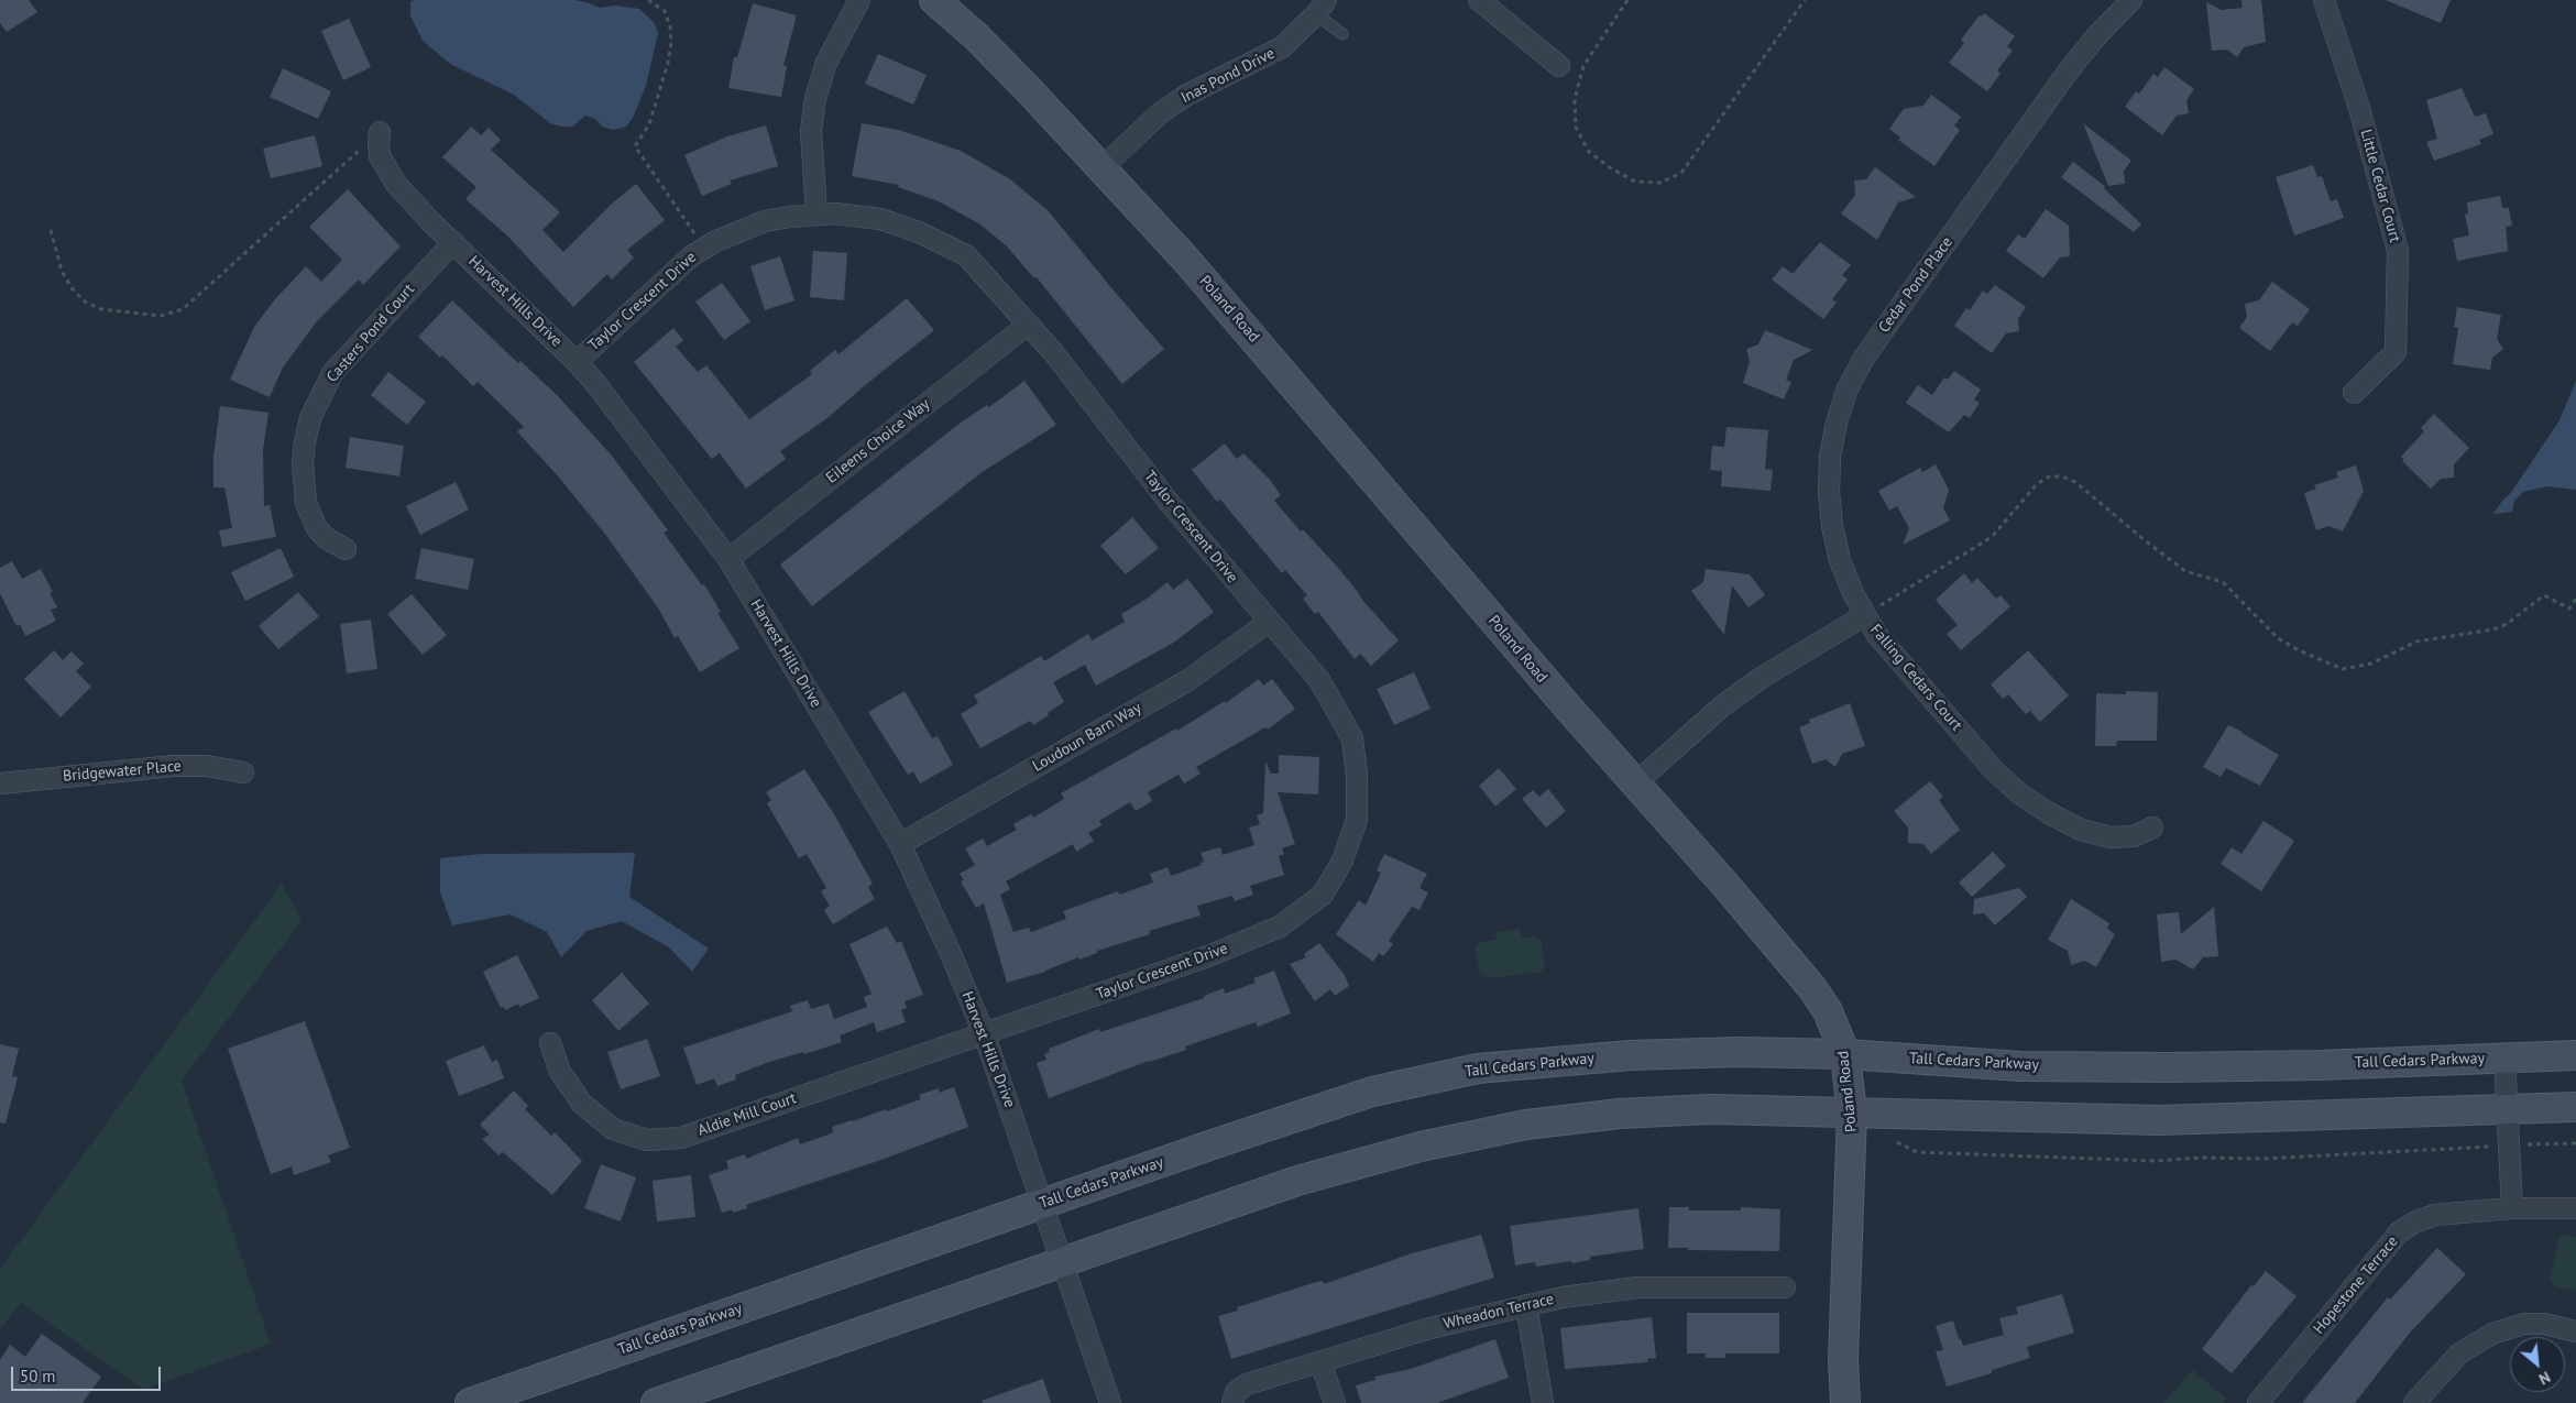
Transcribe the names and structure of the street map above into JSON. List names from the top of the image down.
{
  "streets": {
    "main road": ["Poland Road", "Tall Cedars Parkway"],
    "street": [
      "Inas Pond Drive",
      "Little Cedar Court",
      "Cedar Pond Place",
      "Harvest Hills Drive",
      "Taylor Crescent Drive",
      "Casters Pond Court",
      "Eileens Choice Way",
      "Falling Cedars Court",
      "Loudoun Barn Way",
      "Bridgewater Place",
      "Aldie Mill Court",
      "Hopestone Terrace",
      "Wheadon Terrace"
    ]
  },
  "crossings": [
    ["Inas Pond Drive", "Poland Road"],
    ["Cedar Pond Place", "Falling Cedars Court"],
    ["Harvest Hills Drive", "Taylor Crescent Drive"],
    ["Harvest Hills Drive", "Casters Pond Court"],
    ["Harvest Hills Drive", "Eileens Choice Way"],
    ["Harvest Hills Drive", "Loudoun Barn Way"],
    ["Harvest Hills Drive", "Tall Cedars Parkway"],
    ["Harvest Hills Drive", "Aldie Mill Court"],
    ["Taylor Crescent Drive", "Eileens Choice Way"],
    ["Taylor Crescent Drive", "Loudoun Barn Way"],
    ["Taylor Crescent Drive", "Aldie Mill Court"],
    ["Poland Road", "Falling Cedars Court"],
    ["Poland Road", "Tall Cedars Parkway"]
  ],
  "scale_bar": "50 m",
  "north": "bottom right"
}
